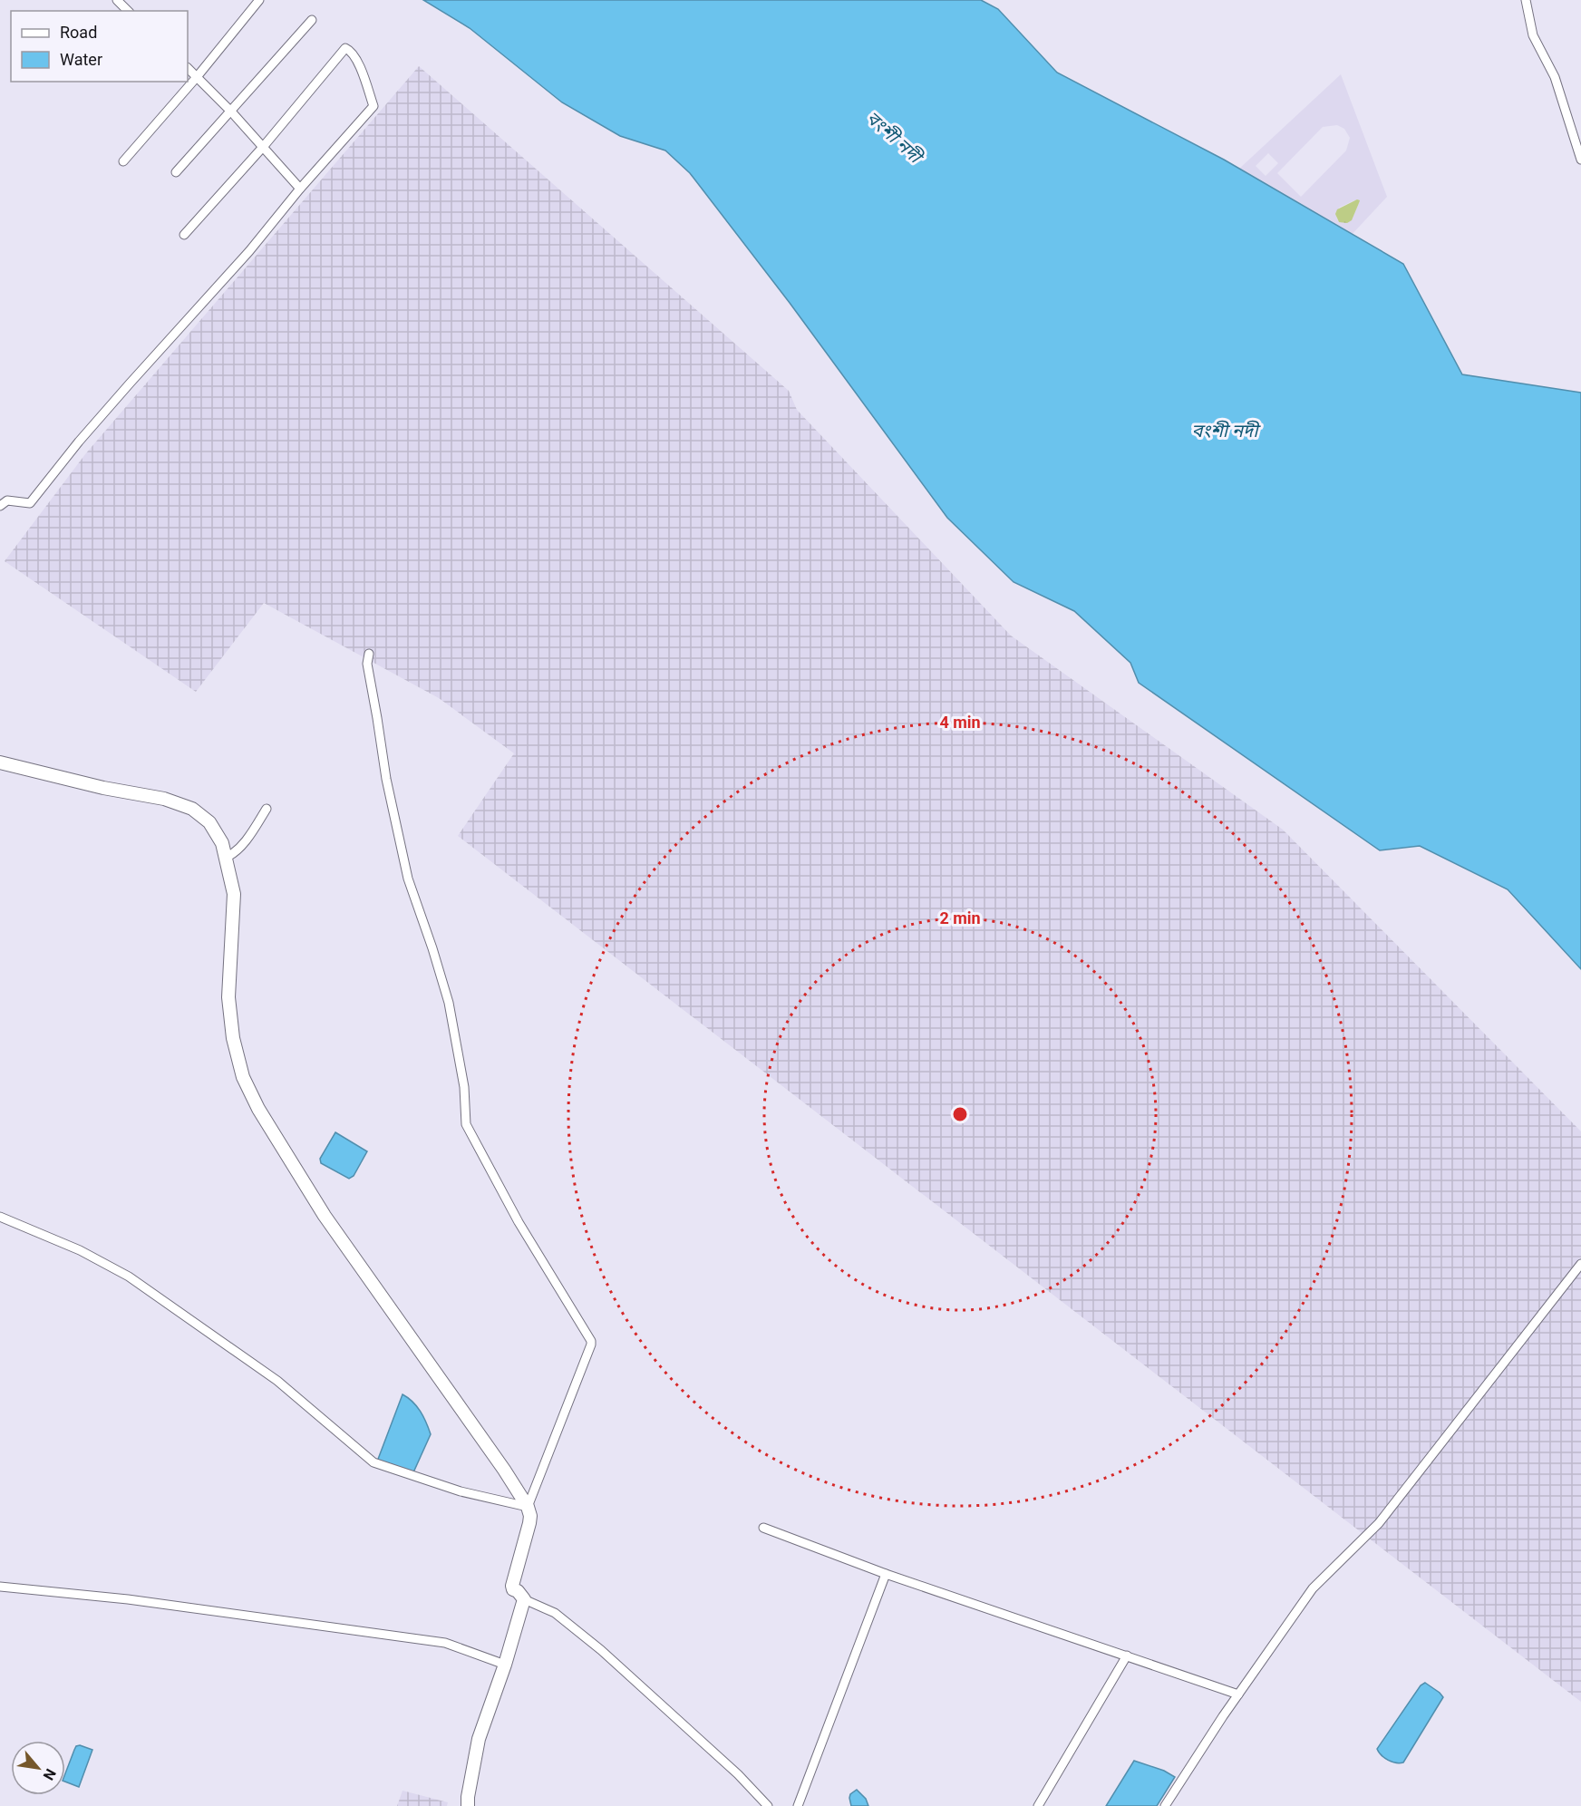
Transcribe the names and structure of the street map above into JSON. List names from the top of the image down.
{
  "water": ["বংশী নদী"],
  "legend": ["Road", "Water"],
  "north": "bottom right",
  "rings": ["4 min", "2 min"]
}
